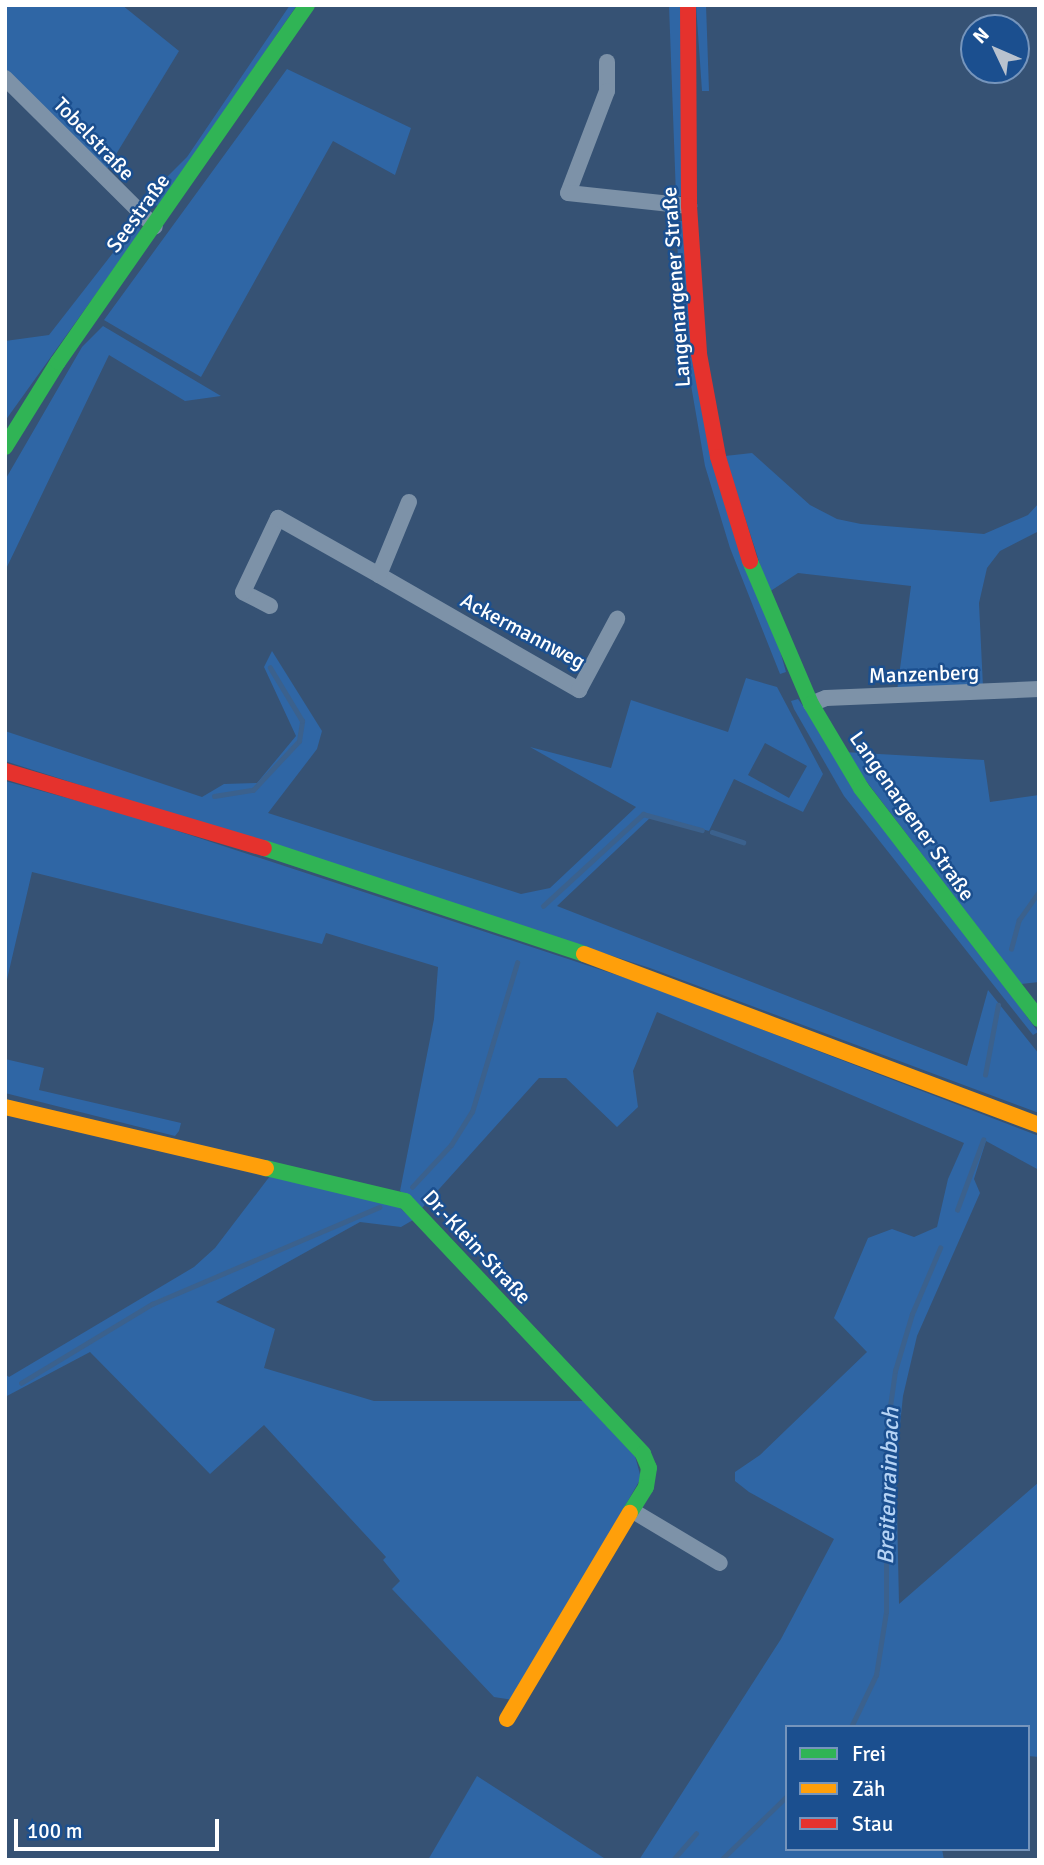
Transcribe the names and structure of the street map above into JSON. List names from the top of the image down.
{
  "streets": {
    "street": [
      "Tobelstraße",
      "Seestraße",
      "Langenargener Straße",
      "Ackermannweg",
      "Manzenberg",
      "Dr.-Klein-Straße"
    ]
  },
  "crossings": [
    ["Tobelstraße", "Seestraße"],
    ["Langenargener Straße", "Manzenberg"]
  ],
  "water": ["Breitenrainbach"],
  "legend": ["Frei", "Zäh", "Stau"],
  "scale_bar": "100 m",
  "north": "top left"
}
